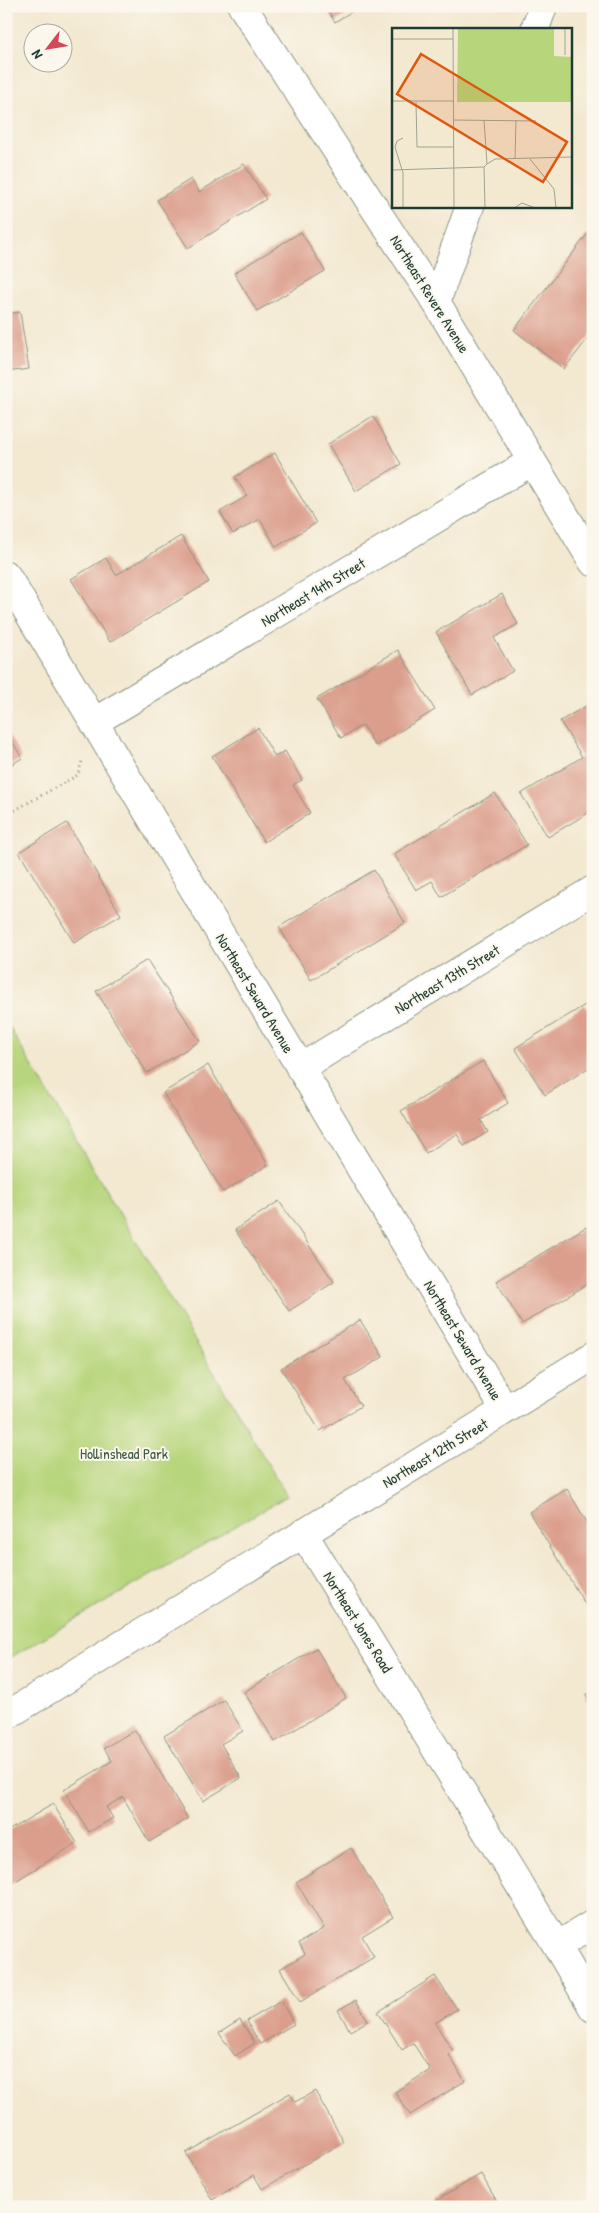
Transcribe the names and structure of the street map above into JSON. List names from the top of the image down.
{
  "streets": {
    "street": [
      "Northeast Revere Avenue",
      "Northeast 14th Street",
      "Northeast 13th Street",
      "Northeast Seward Avenue",
      "Northeast 12th Street",
      "Northeast Jones Road"
    ]
  },
  "crossings": [
    ["Northeast Revere Avenue", "Northeast 14th Street"],
    ["Northeast 14th Street", "Northeast Seward Avenue"],
    ["Northeast 13th Street", "Northeast Seward Avenue"],
    ["Northeast Seward Avenue", "Northeast 12th Street"],
    ["Northeast 12th Street", "Northeast Jones Road"]
  ],
  "parks": ["Hollinshead Park"],
  "north": "bottom left"
}
